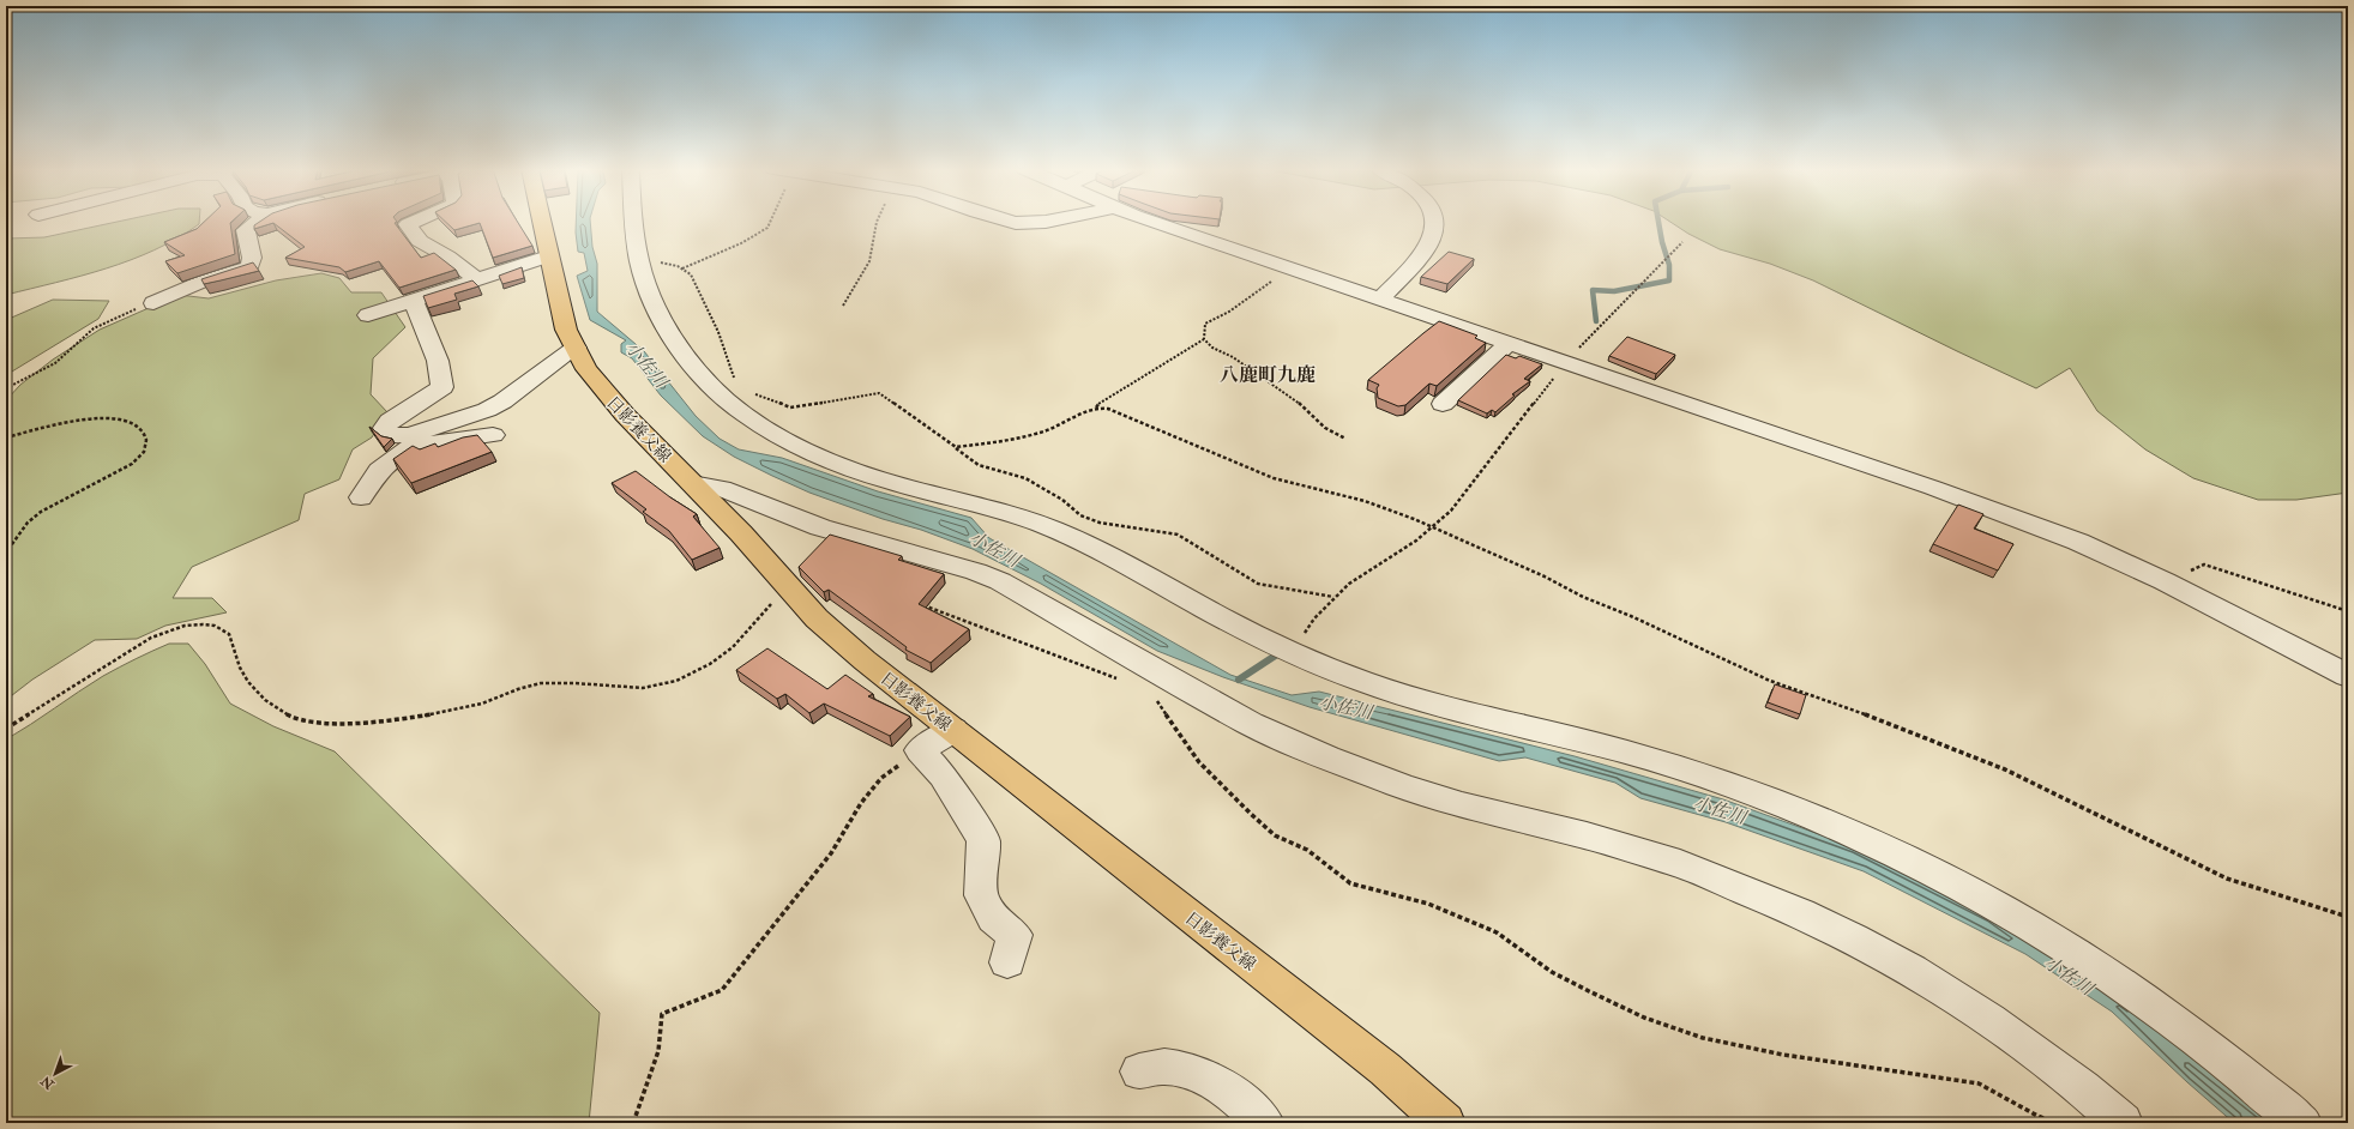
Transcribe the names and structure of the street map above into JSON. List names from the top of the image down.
{
  "streets": {
    "main road": ["日影養父線"]
  },
  "districts": ["八鹿町九鹿"],
  "water": ["小佐川"],
  "north": "bottom left"
}
